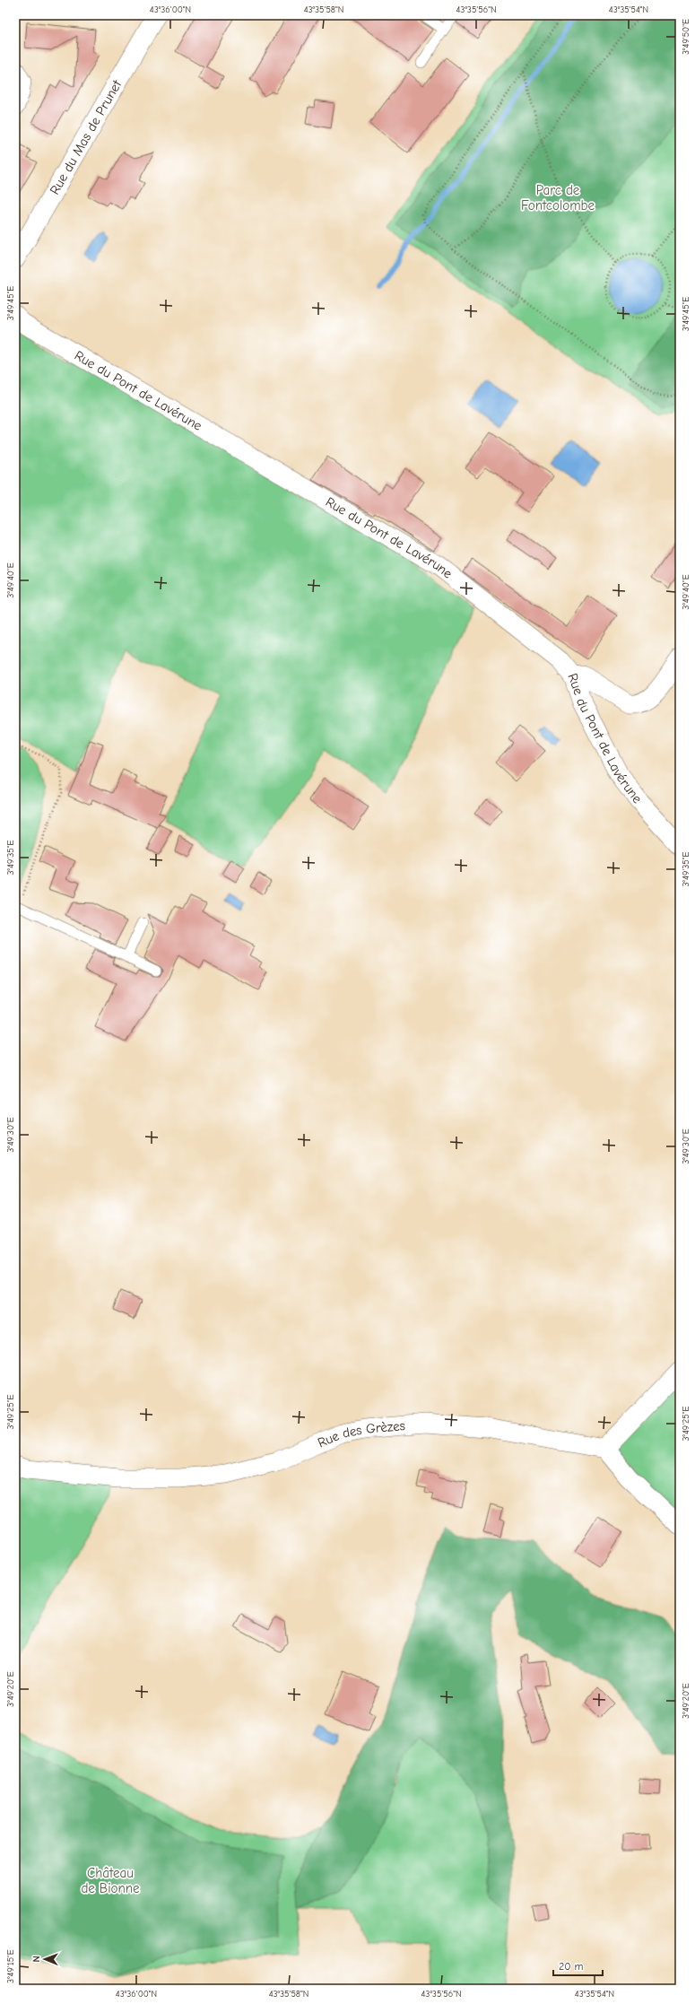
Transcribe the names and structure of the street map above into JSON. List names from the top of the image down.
{
  "streets": {
    "street": ["Rue du Mas de Prunet", "Rue du Pont de Lavérune", "Rue des Grèzes"]
  },
  "parks": ["Parc de Fontcolombe", "Château de Bionne"],
  "scale_bar": "20 m",
  "north": "left",
  "coordinates": [
    "43°36'00\"N",
    "43°35'58\"N",
    "43°35'56\"N",
    "43°35'54\"N",
    "3°49'50\"E",
    "3°49'45\"E",
    "3°49'40\"E",
    "3°49'35\"E",
    "3°49'30\"E",
    "3°49'25\"E",
    "3°49'20\"E",
    "3°49'15\"E"
  ]
}
